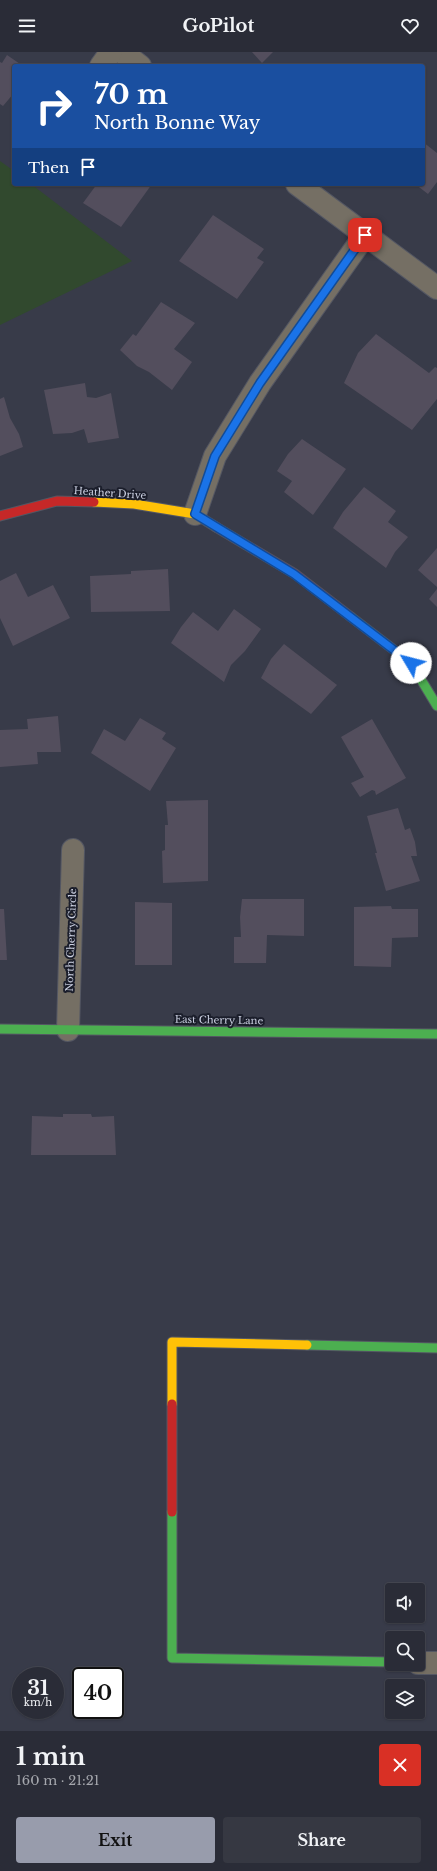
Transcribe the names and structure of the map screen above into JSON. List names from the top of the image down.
{
  "streets": {
    "street": ["Heather Drive", "North Cherry Circle", "East Cherry Lane"]
  },
  "crossings": [
    ["North Cherry Circle", "East Cherry Lane"]
  ],
  "page": {
    "header": "GoPilot",
    "turn": ["70 m", "North Bonne Way"],
    "then": "Then",
    "speed": "31 km/h",
    "limit": "40",
    "heading": ["1 min", "160 m · 21:21"],
    "buttons": ["Exit", "Share"]
  }
}
